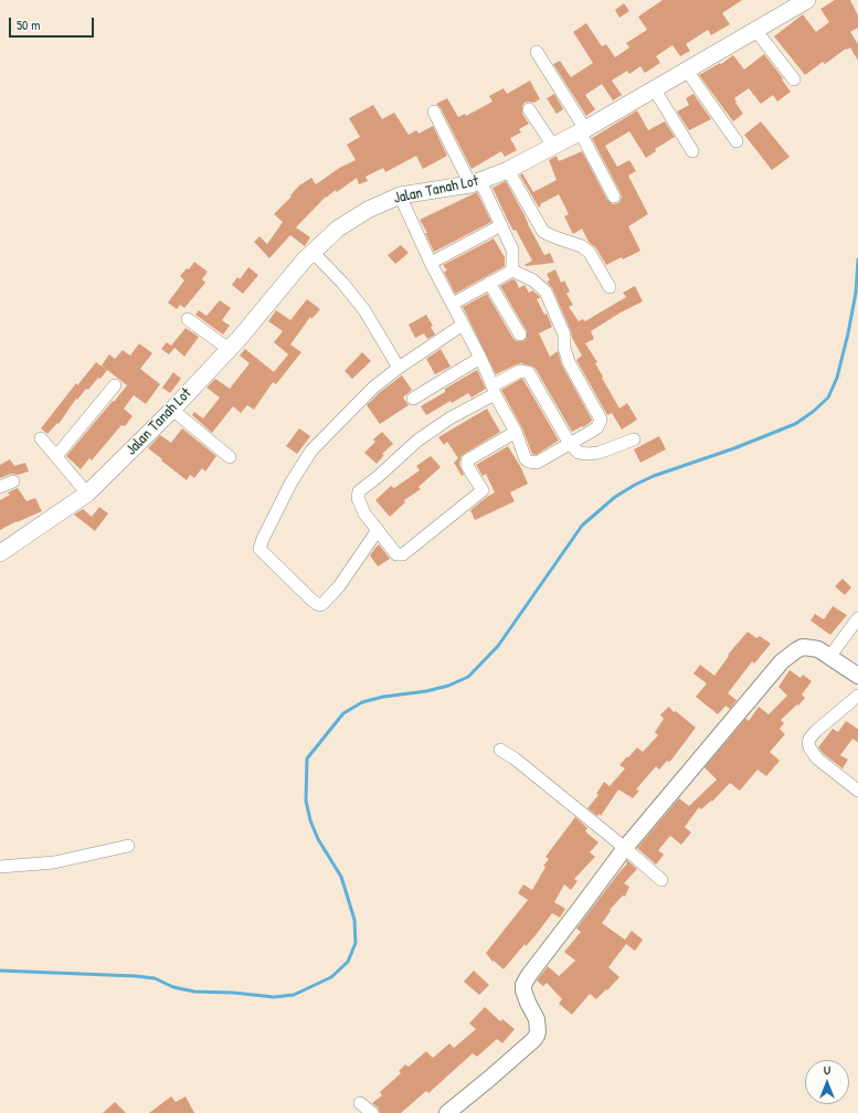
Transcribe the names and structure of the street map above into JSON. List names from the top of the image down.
{
  "streets": {
    "main road": ["Jalan Tanah Lot"]
  },
  "scale_bar": "50 m",
  "north": "top"
}
